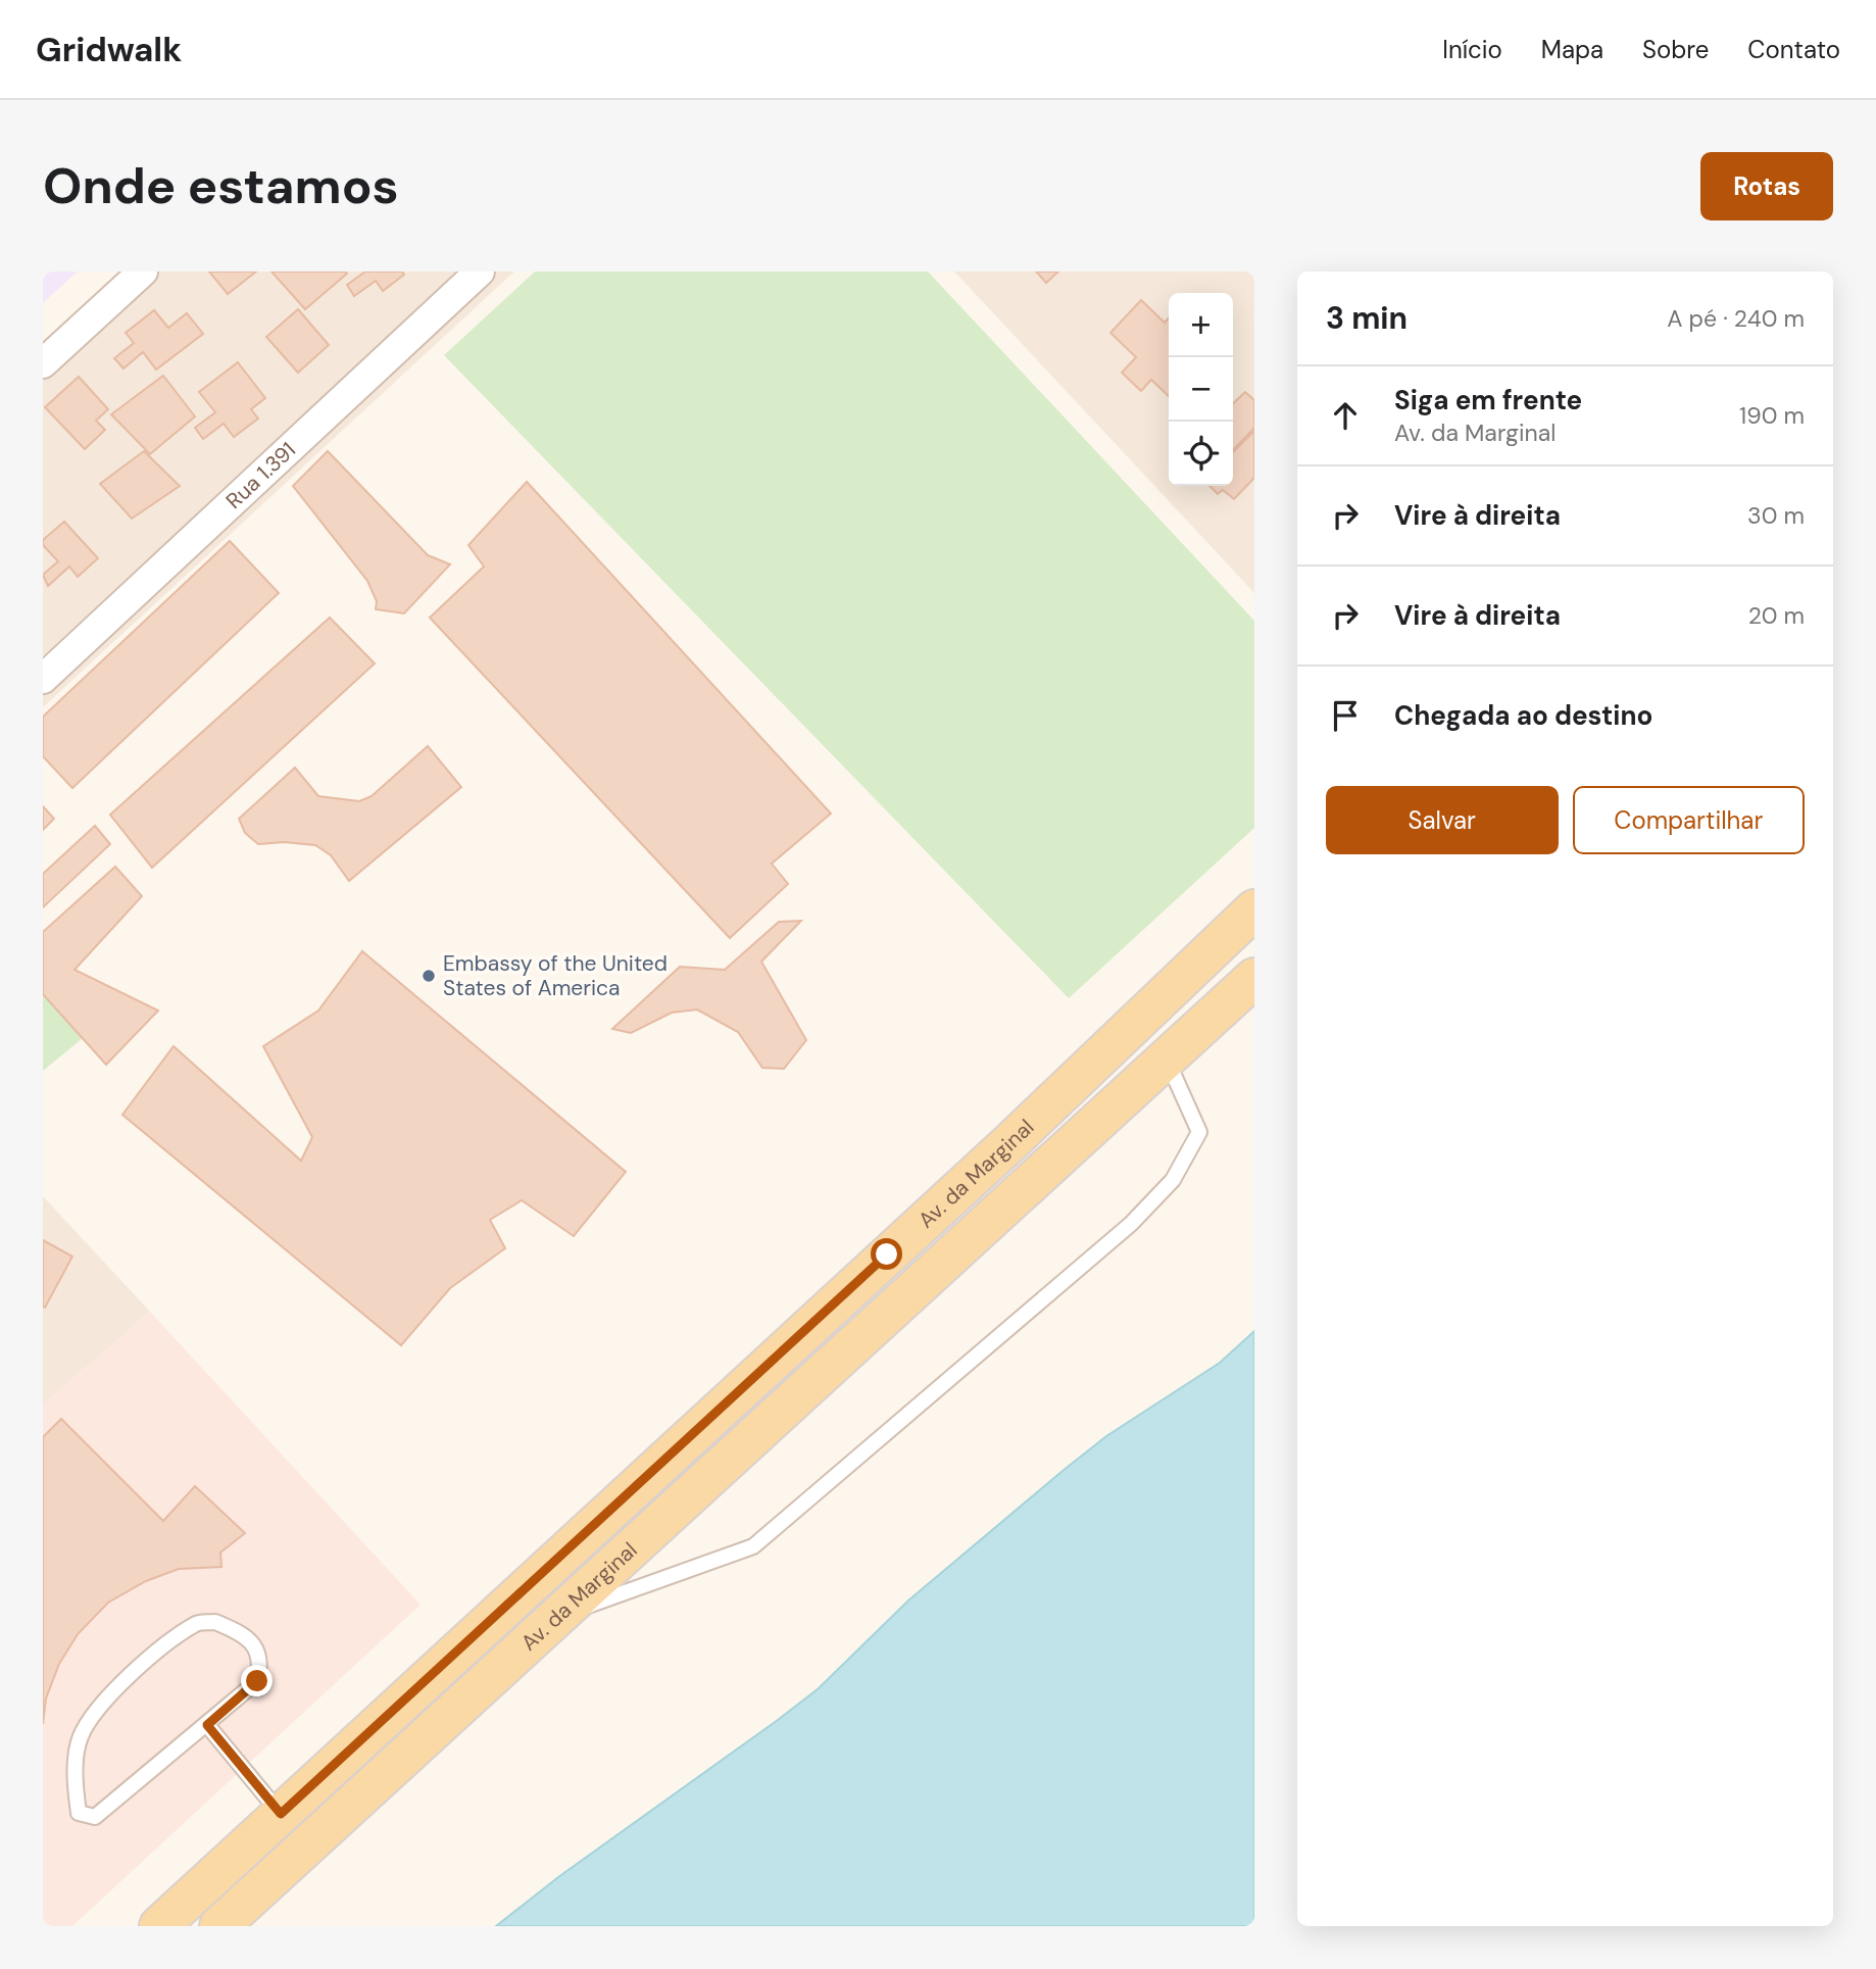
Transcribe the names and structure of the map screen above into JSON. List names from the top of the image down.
{
  "streets": {
    "main road": ["Av. da Marginal"],
    "street": ["Rua 1.391"]
  },
  "places": ["Embassy of the United States of America"],
  "page": {
    "header": "Gridwalk",
    "nav": [
      "Início",
      "Mapa",
      "Sobre",
      "Contato"
    ],
    "buttons": [
      "Rotas",
      ["Salvar", "Compartilhar"]
    ],
    "title": "Onde estamos",
    "heading": ["3 min", "A pé · 240 m"],
    "map_buttons": ["+", "−"],
    "list": [
      ["Siga em frente", "Av. da Marginal", "190 m"],
      ["Vire à direita", "30 m"],
      ["Vire à direita", "20 m"],
      "Chegada ao destino"
    ]
  }
}
